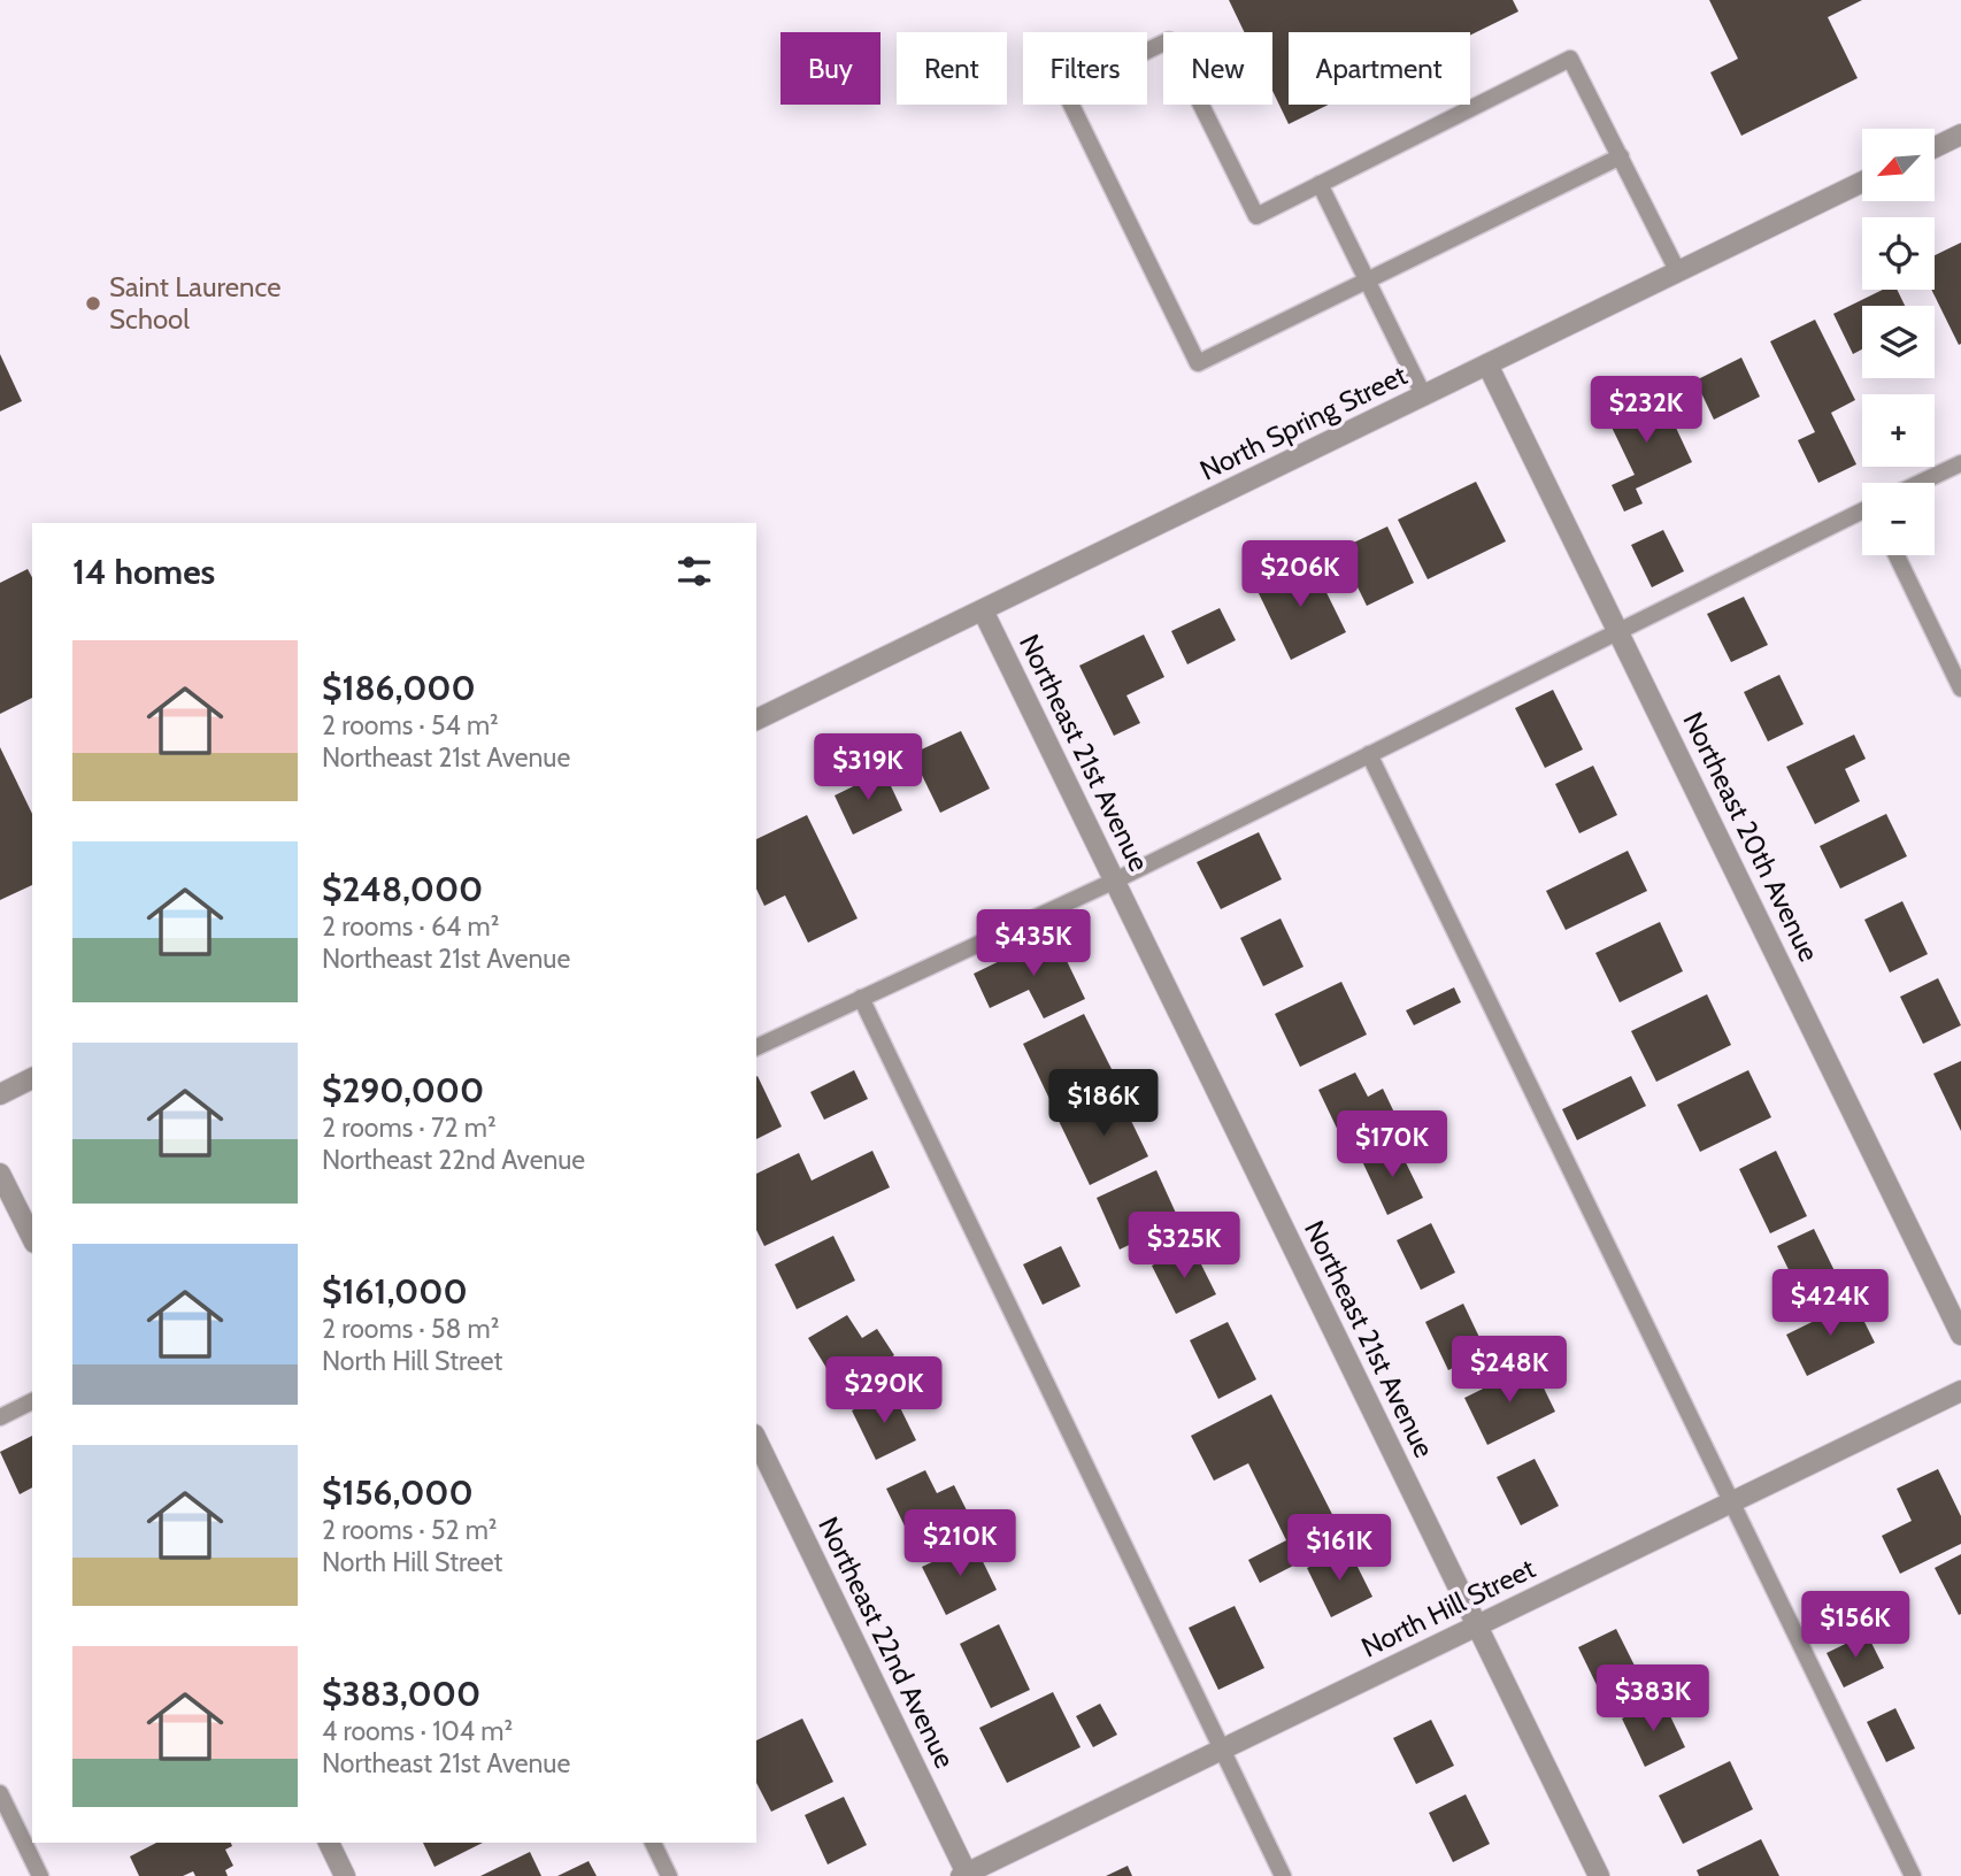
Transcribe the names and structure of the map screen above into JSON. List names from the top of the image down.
{
  "streets": {
    "street": [
      "North Spring Street",
      "Northeast 21st Avenue",
      "Northeast 20th Avenue",
      "North Hill Street",
      "Northeast 22nd Avenue"
    ]
  },
  "crossings": [
    ["North Spring Street", "Northeast 21st Avenue"],
    ["North Spring Street", "Northeast 20th Avenue"],
    ["Northeast 21st Avenue", "North Hill Street"],
    ["North Hill Street", "Northeast 22nd Avenue"]
  ],
  "places": ["Saint Laurence School"],
  "north": "bottom left",
  "page": {
    "chip": [
      "Buy",
      "Rent",
      "Filters",
      "New",
      "Apartment"
    ],
    "map_buttons": ["+", "−"],
    "price": [
      "$232K",
      "$206K",
      "$319K",
      "$435K",
      "$186K",
      "$170K",
      "$325K",
      "$424K",
      "$248K",
      "$290K",
      "$210K",
      "$161K",
      "$156K",
      "$383K"
    ],
    "heading": "14 homes",
    "list": [
      {
        "name": "$186,000",
        "note": "2 rooms · 54 m² · Northeast 21st Avenue"
      },
      {
        "name": "$248,000",
        "note": "2 rooms · 64 m² · Northeast 21st Avenue"
      },
      {
        "name": "$290,000",
        "note": "2 rooms · 72 m² · Northeast 22nd Avenue"
      },
      {
        "name": "$161,000",
        "note": "2 rooms · 58 m² · North Hill Street"
      },
      {
        "name": "$156,000",
        "note": "2 rooms · 52 m² · North Hill Street"
      },
      {
        "name": "$383,000",
        "note": "4 rooms · 104 m² · Northeast 21st Avenue"
      }
    ]
  }
}
